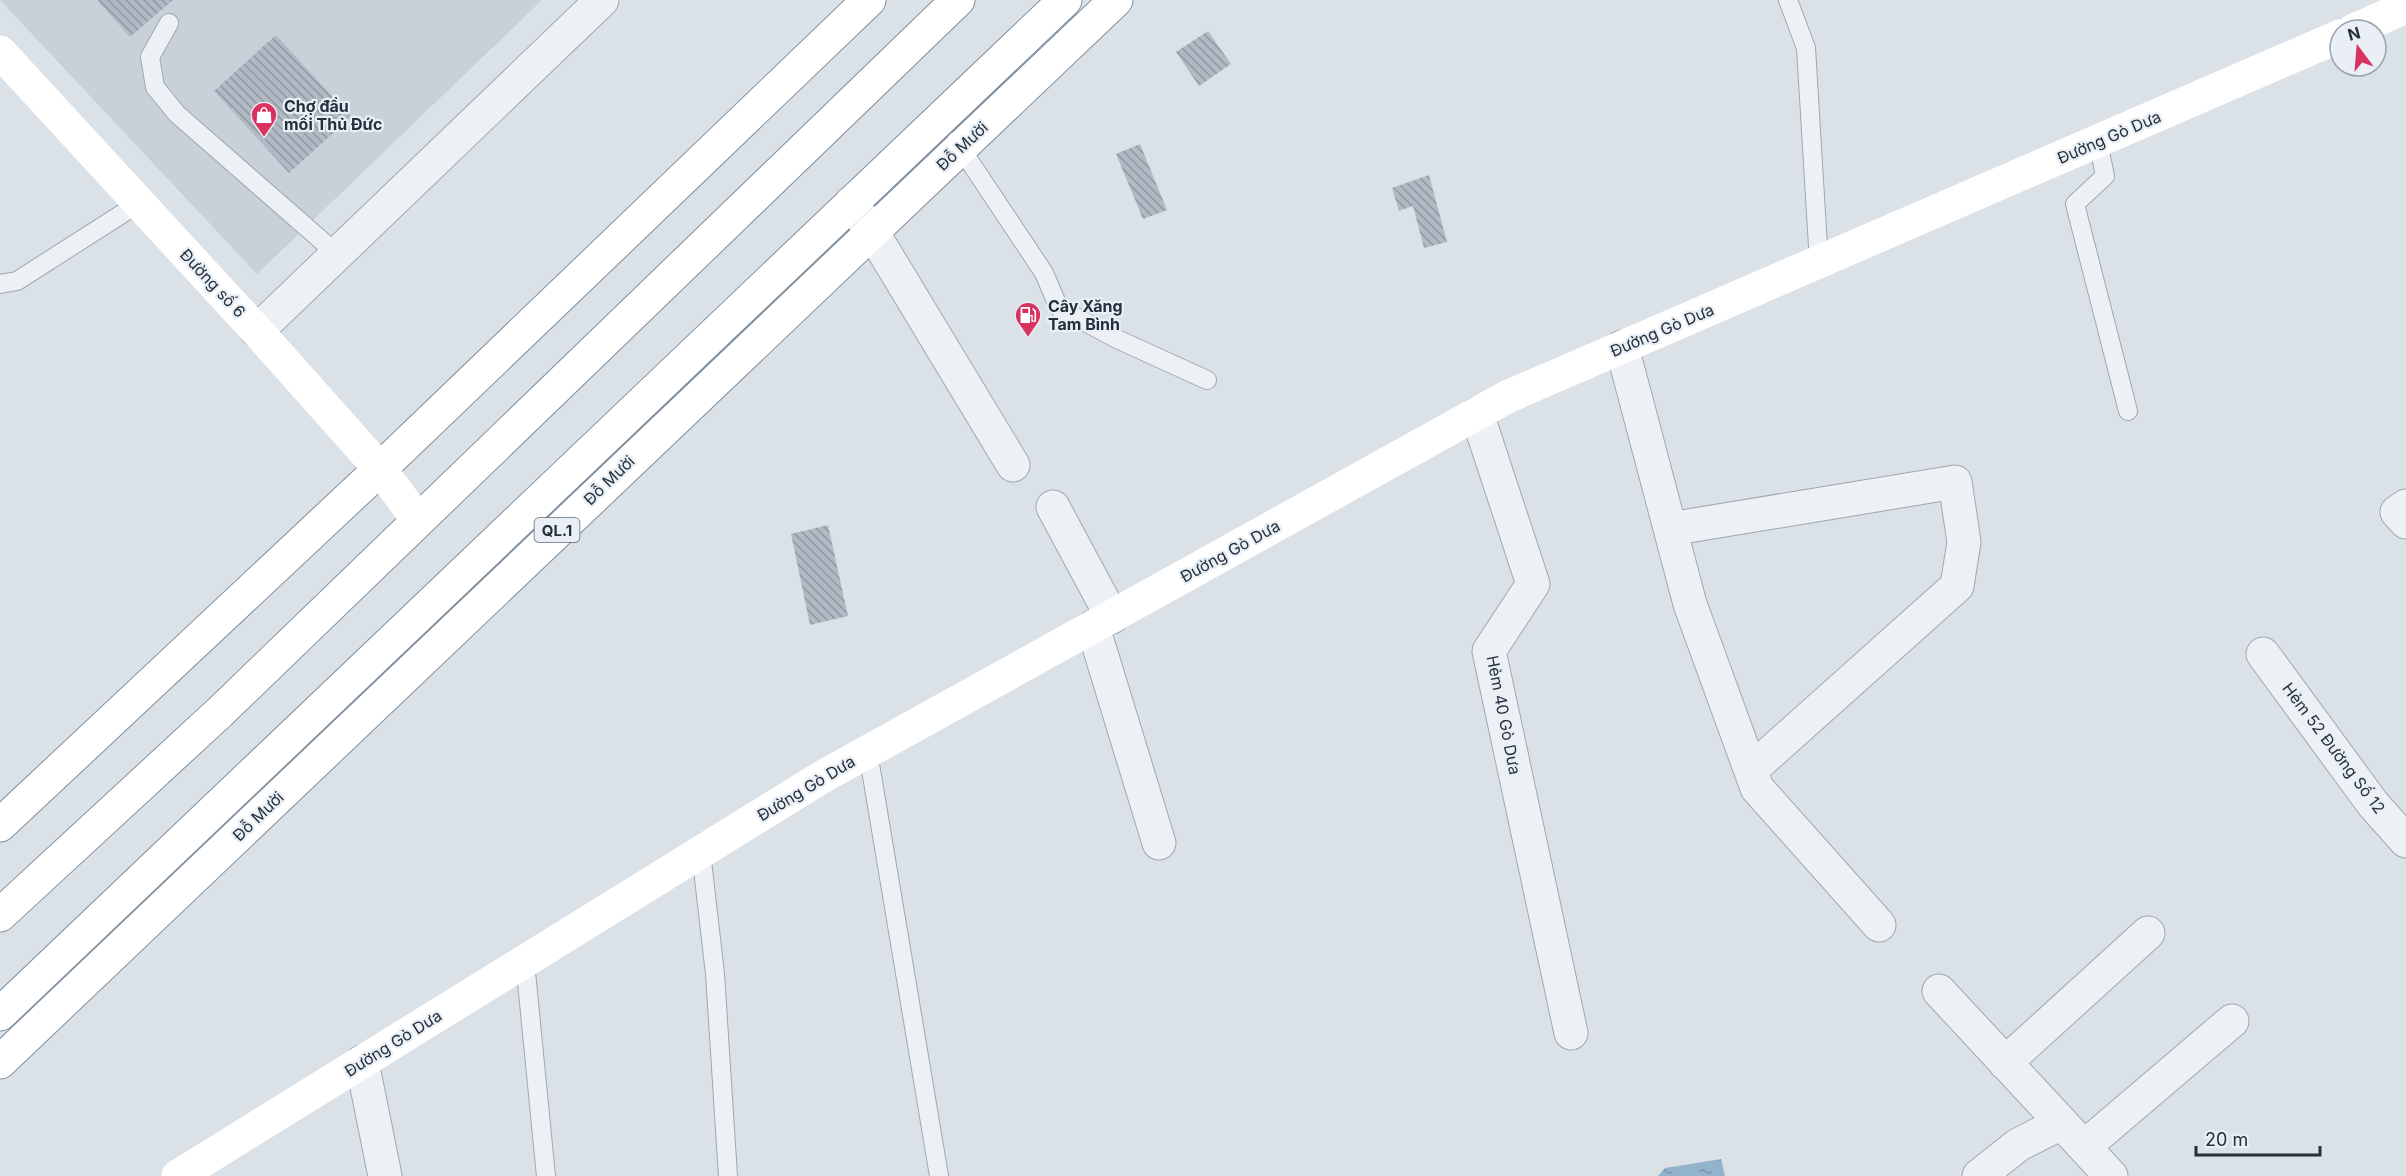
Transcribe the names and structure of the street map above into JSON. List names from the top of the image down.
{
  "streets": {
    "main road": [
      "Đường Gò Dưa",
      "Đỗ Mười",
      "Đường số 6",
      "QL.1"
    ],
    "street": ["Hẻm 40 Gò Dưa", "Hẻm 52 Đường Số 12"]
  },
  "crossings": [
    ["Đường Gò Dưa", "Hẻm 40 Gò Dưa"]
  ],
  "places": {
    "shop": ["Chợ đầu mối Thủ Đức"],
    "fuel station": ["Cây Xăng Tam Bình"]
  },
  "scale_bar": "20 m",
  "north": "top"
}
